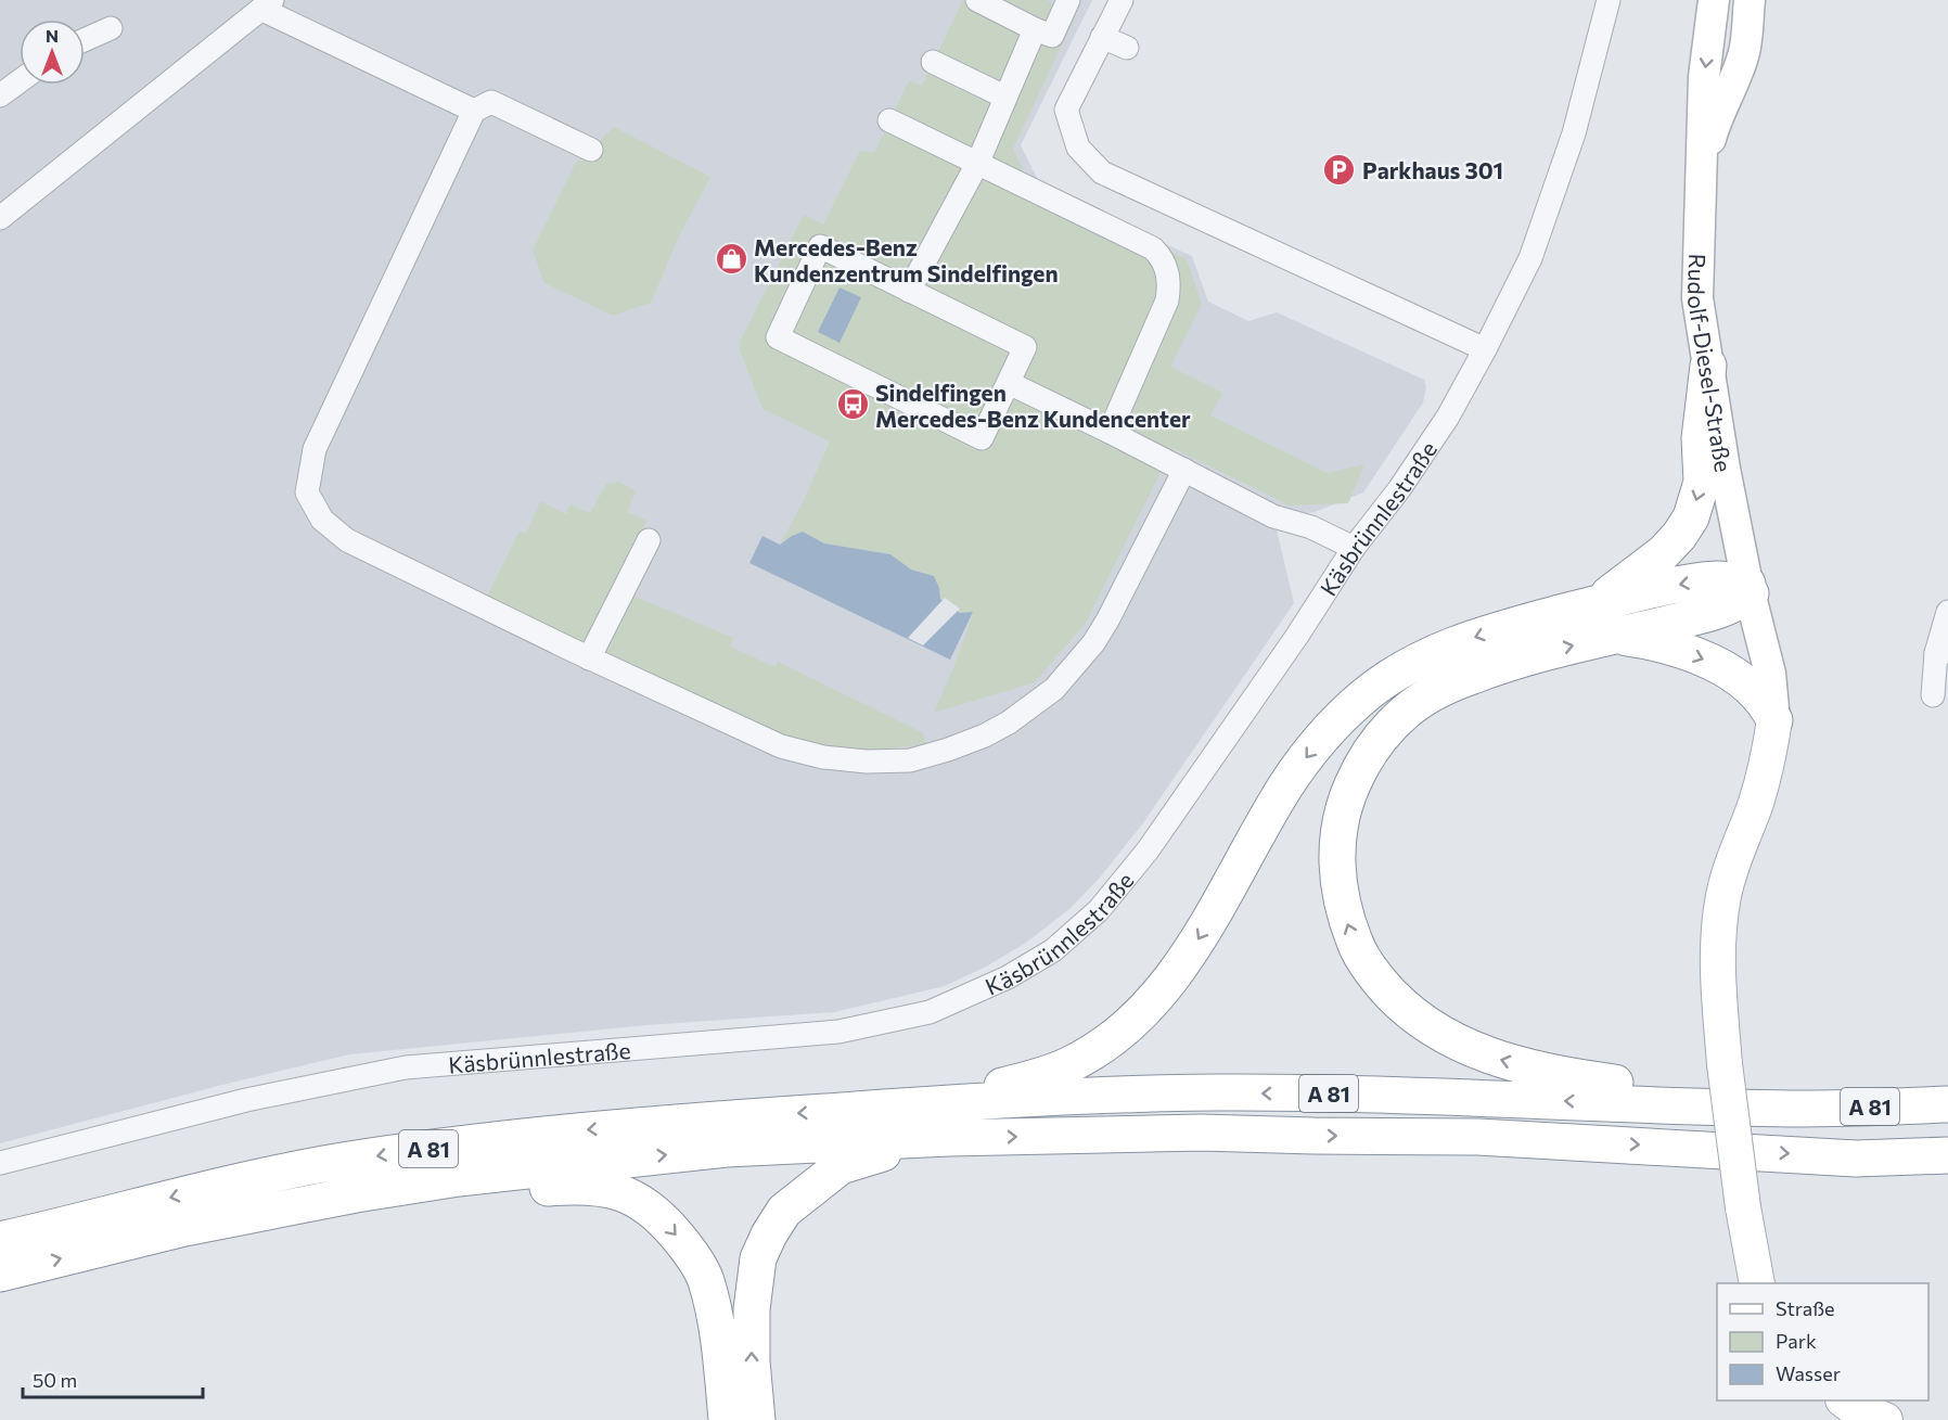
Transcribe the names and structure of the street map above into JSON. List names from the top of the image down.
{
  "streets": {
    "highway": ["A 81"],
    "main road": ["Rudolf-Diesel-Straße"],
    "street": ["Käsbrünnlestraße"]
  },
  "places": {
    "parking": ["Parkhaus 301"],
    "shop": ["Mercedes-Benz Kundenzentrum Sindelfingen"],
    "bus stop": ["Sindelfingen Mercedes-Benz Kundencenter"]
  },
  "legend": ["Straße", "Park", "Wasser"],
  "scale_bar": "50 m",
  "north": "top"
}
